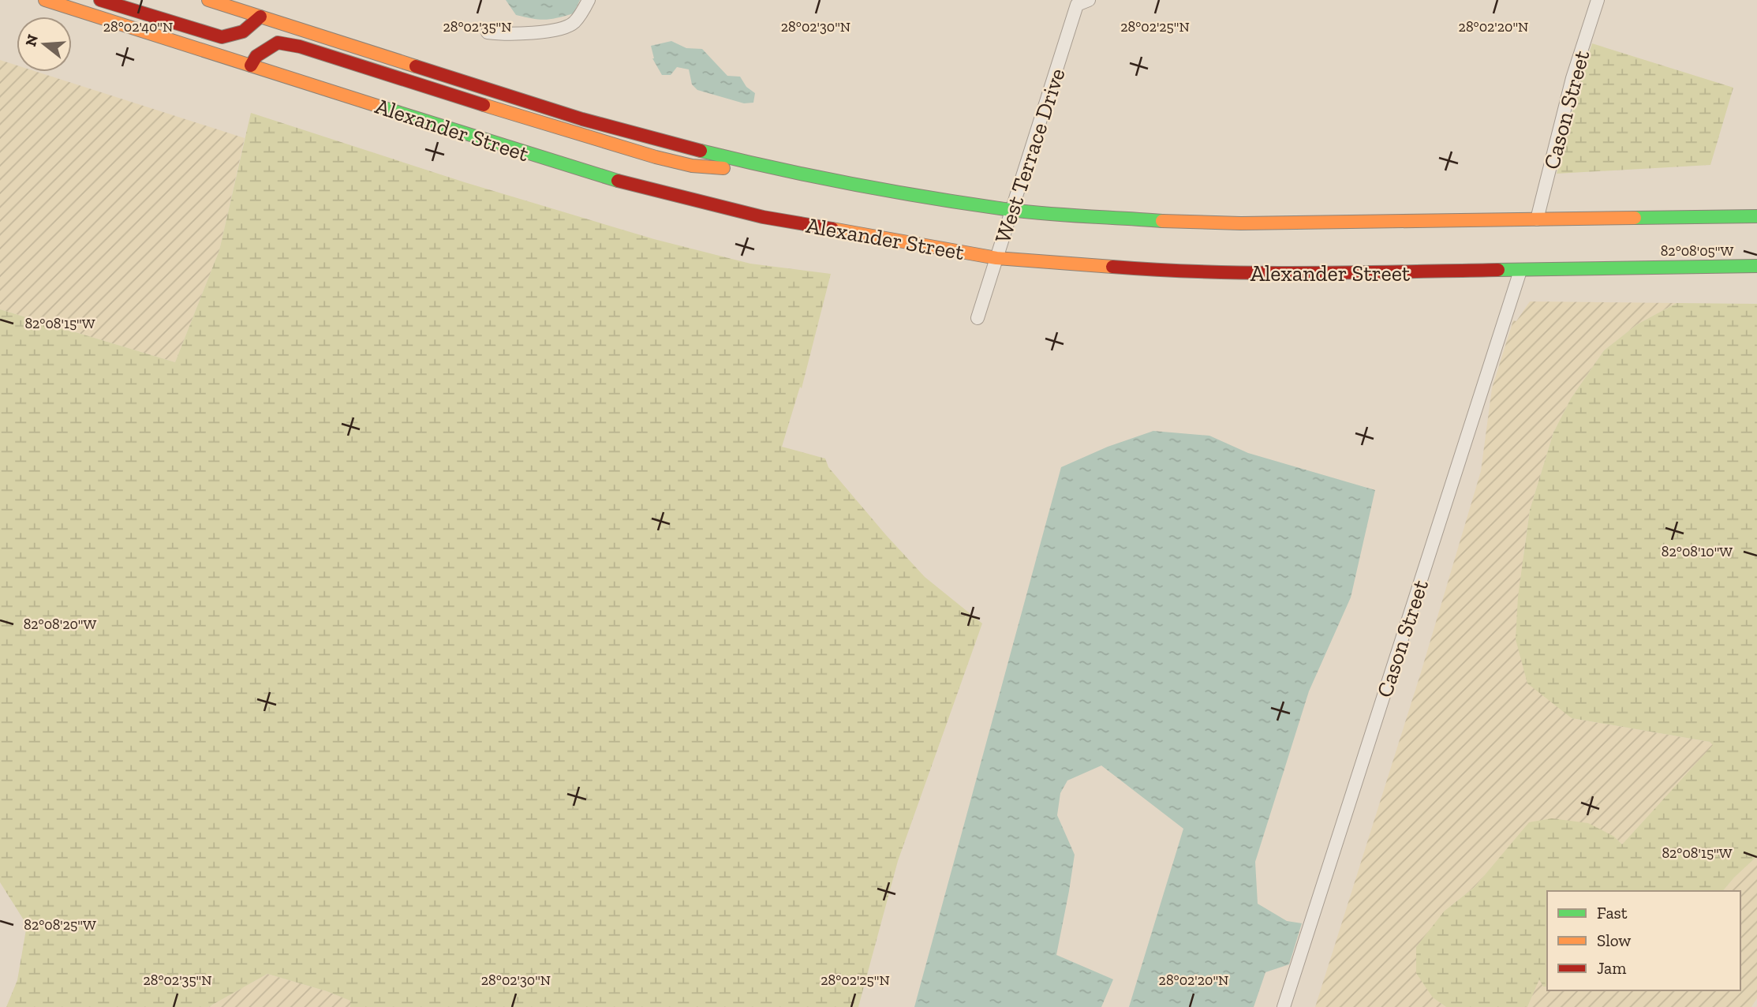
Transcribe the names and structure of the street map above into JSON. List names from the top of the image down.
{
  "streets": {
    "main road": ["Alexander Street"],
    "street": ["Cason Street", "West Terrace Drive"]
  },
  "crossings": [
    ["Cason Street", "Alexander Street"],
    ["Alexander Street", "West Terrace Drive"]
  ],
  "legend": ["Fast", "Slow", "Jam"],
  "north": "left",
  "coordinates": [
    "28°02'40\"N",
    "28°02'35\"N",
    "28°02'30\"N",
    "28°02'25\"N",
    "28°02'20\"N",
    "82°08'05\"W",
    "82°08'15\"W",
    "82°08'10\"W",
    "82°08'20\"W",
    "82°08'25\"W"
  ]
}
